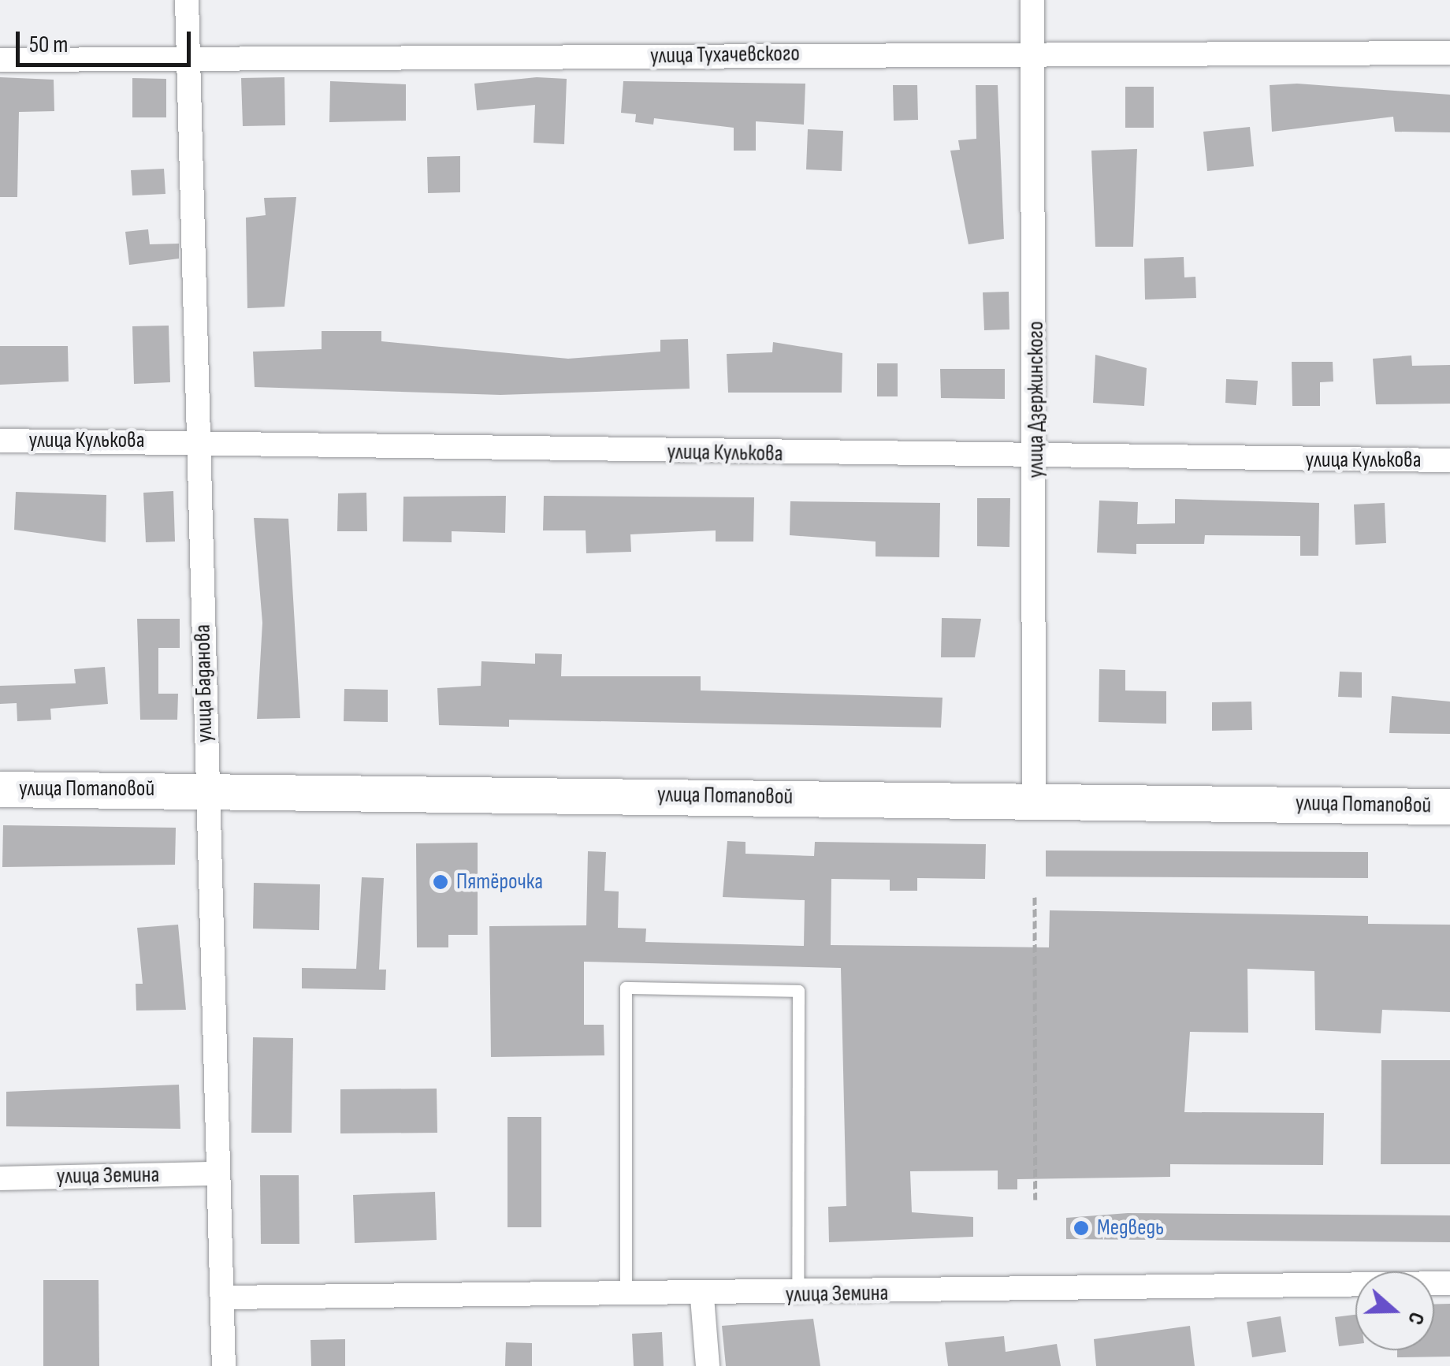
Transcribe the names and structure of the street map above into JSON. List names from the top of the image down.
{
  "streets": {
    "main road": ["улица Потаповой"],
    "street": [
      "улица Тухачевского",
      "улица Дзержинского",
      "улица Кулькова",
      "улица Баданова",
      "улица Земина"
    ]
  },
  "crossings": [
    ["улица Тухачевского", "улица Дзержинского"],
    ["улица Тухачевского", "улица Баданова"],
    ["улица Дзержинского", "улица Кулькова"],
    ["улица Дзержинского", "улица Потаповой"],
    ["улица Кулькова", "улица Баданова"],
    ["улица Баданова", "улица Потаповой"],
    ["улица Баданова", "улица Земина"]
  ],
  "places": ["Пятёрочка", "Медведь"],
  "scale_bar": "50 m",
  "north": "right"
}
